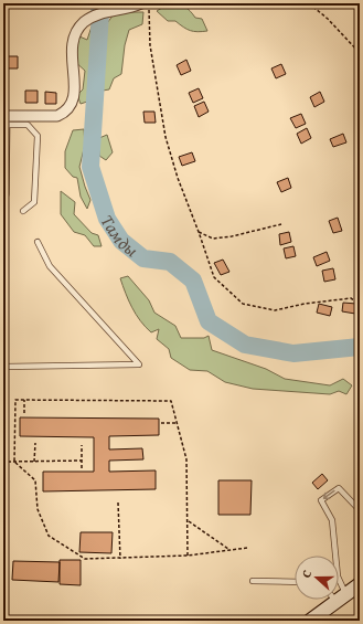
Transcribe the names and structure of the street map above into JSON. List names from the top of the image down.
{
  "water": ["Тамды"],
  "north": "left"
}
